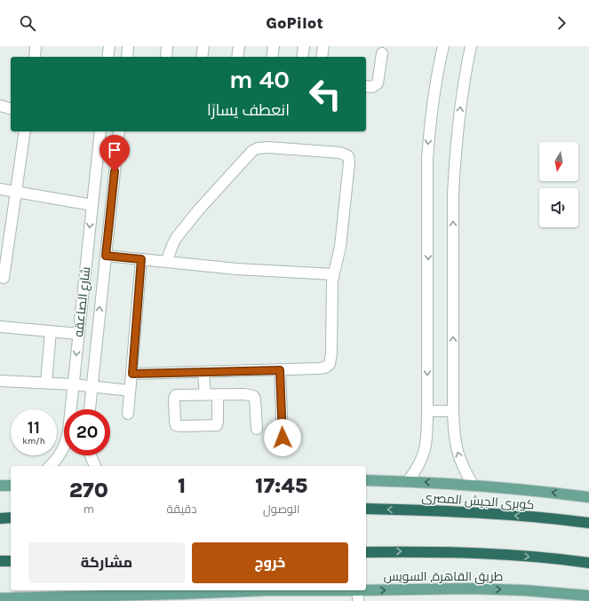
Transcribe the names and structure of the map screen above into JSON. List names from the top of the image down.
{
  "streets": {
    "highway": ["كوبرى الجيش المصرى"],
    "main road": ["طريق القاهرة, السويس"],
    "street": ["شارع الصاعقه"]
  },
  "one_way": ["طريق القاهرة, السويس"],
  "north": "bottom",
  "page": {
    "header": "GoPilot",
    "turn": ["40 m", "انعطف يسارًا"],
    "speed": "11 km/h",
    "limit": "20",
    "eta": [
      "17:45",
      "الوصول",
      "1",
      "دقيقة",
      "270",
      "m"
    ],
    "buttons": ["خروج", "مشاركة"]
  }
}
